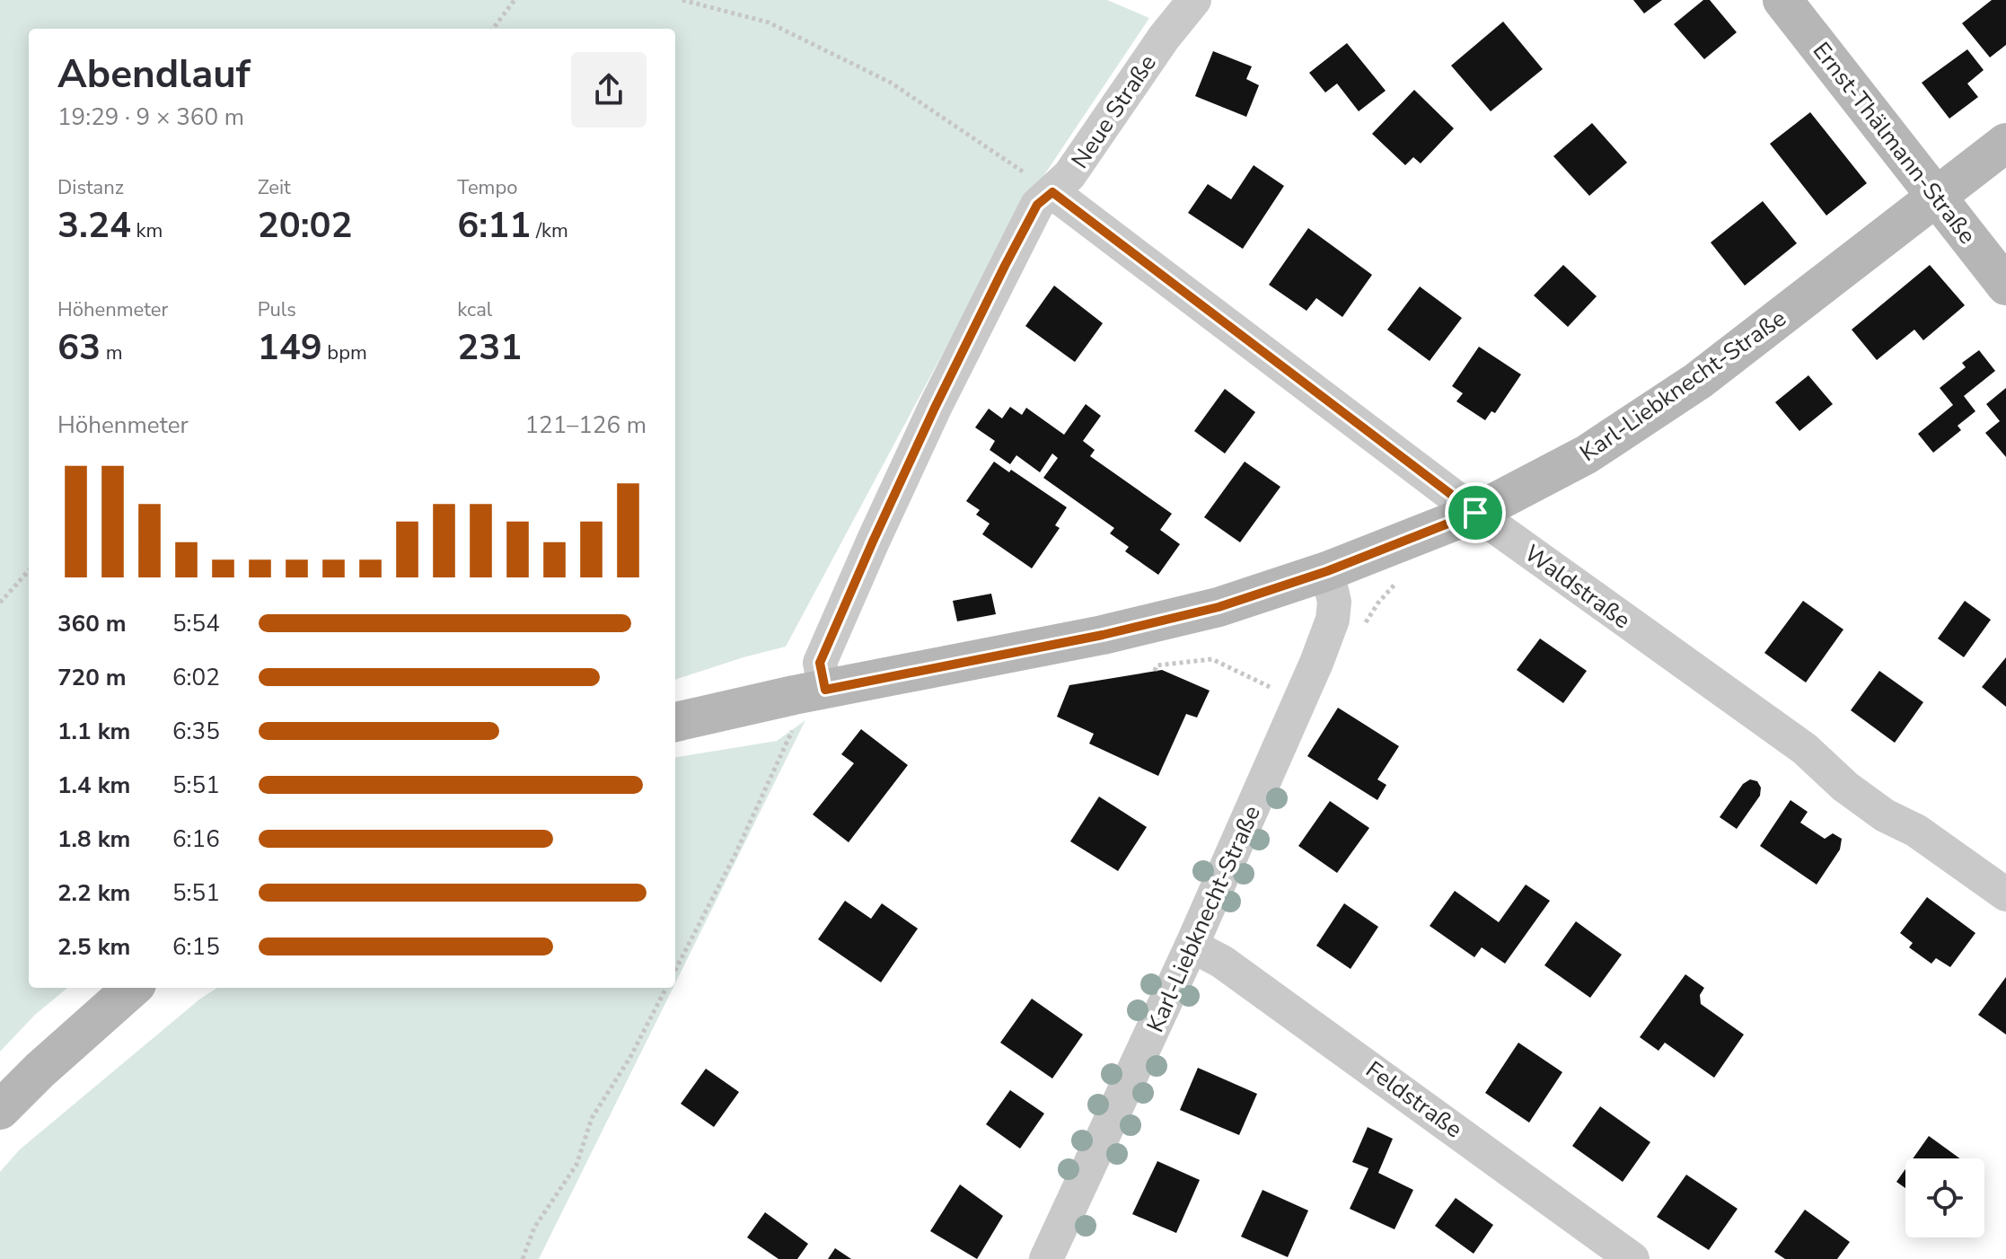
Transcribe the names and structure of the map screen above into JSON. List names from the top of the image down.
{
  "streets": {
    "main road": ["Ernst-Thälmann-Straße", "Karl-Liebknecht-Straße"],
    "street": ["Neue Straße", "Waldstraße", "Feldstraße"]
  },
  "crossings": [
    ["Neue Straße", "Karl-Liebknecht-Straße"],
    ["Neue Straße", "Waldstraße"],
    ["Ernst-Thälmann-Straße", "Karl-Liebknecht-Straße"],
    ["Karl-Liebknecht-Straße", "Waldstraße"],
    ["Karl-Liebknecht-Straße", "Feldstraße"]
  ],
  "page": {
    "heading": ["Abendlauf", "19:29 · 9 × 360 m"],
    "stats": [
      ["Distanz", "3.24 km"],
      ["Zeit", "20:02"],
      ["Tempo", "6:11 /km"],
      ["Höhenmeter", "63 m"],
      ["Puls", "149 bpm"],
      ["kcal", "231"]
    ],
    "chart": ["Höhenmeter", "121–126 m"],
    "list": [
      {
        "name": "360 m",
        "note": "5:54"
      },
      {
        "name": "720 m",
        "note": "6:02"
      },
      {
        "name": "1.1 km",
        "note": "6:35"
      },
      {
        "name": "1.4 km",
        "note": "5:51"
      },
      {
        "name": "1.8 km",
        "note": "6:16"
      },
      {
        "name": "2.2 km",
        "note": "5:51"
      },
      {
        "name": "2.5 km",
        "note": "6:15"
      }
    ]
  }
}
